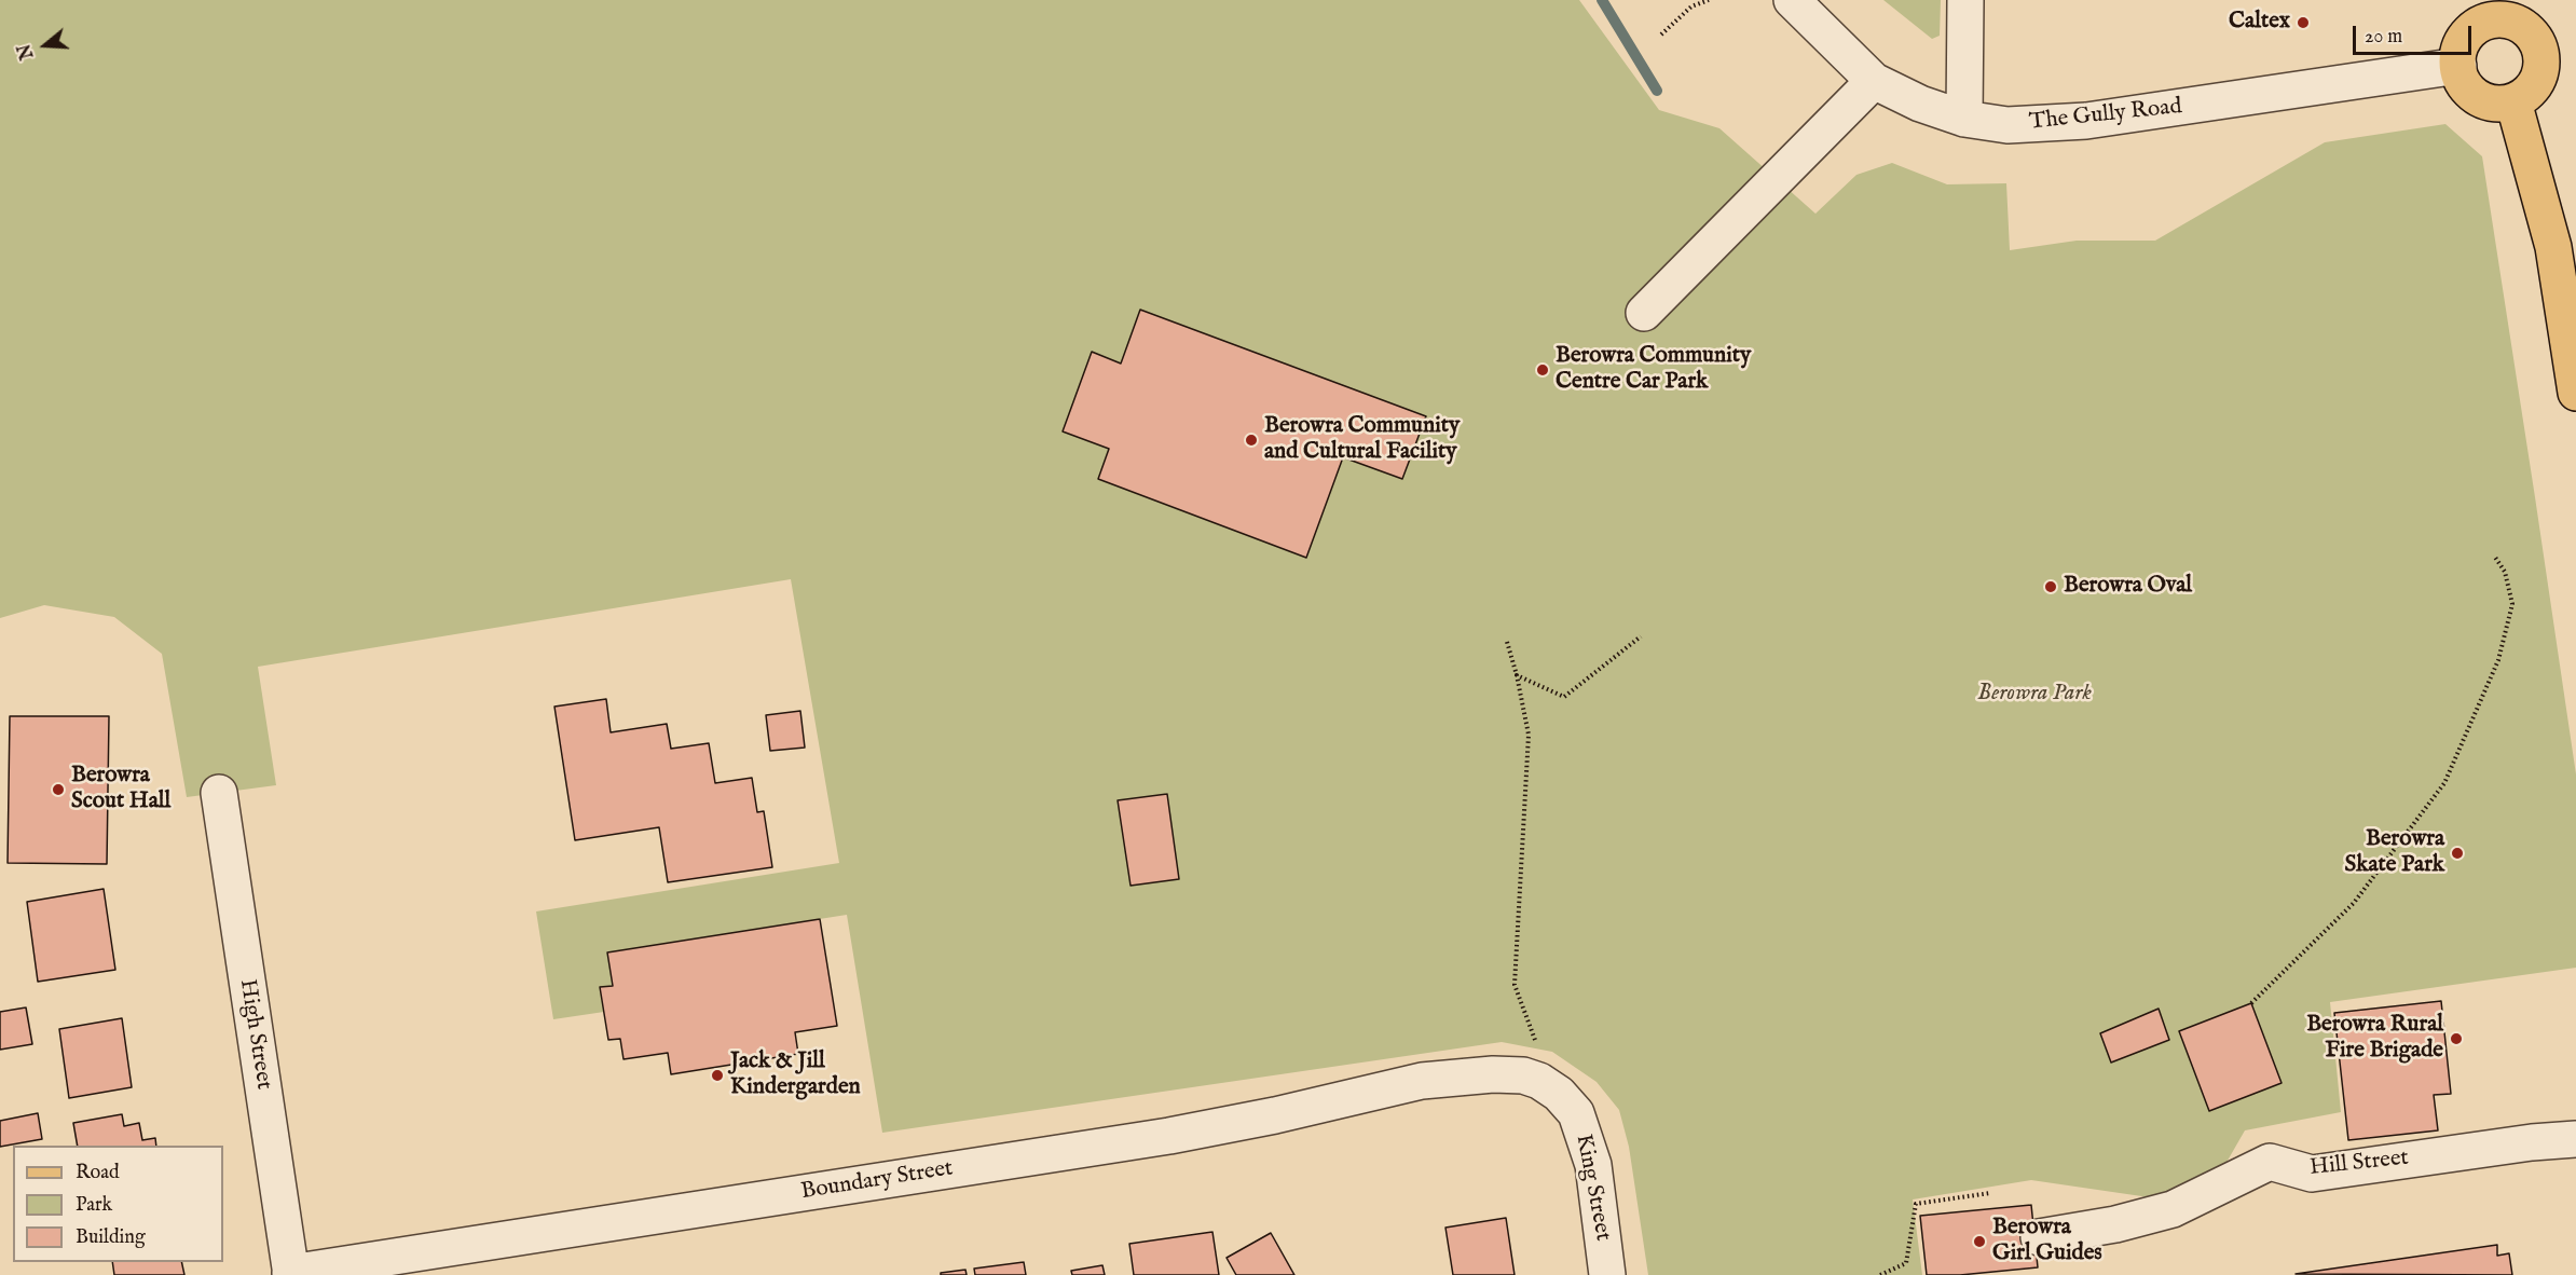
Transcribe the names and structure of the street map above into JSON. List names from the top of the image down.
{
  "streets": {
    "street": [
      "The Gully Road",
      "High Street",
      "Hill Street",
      "Boundary Street",
      "King Street"
    ]
  },
  "crossings": [
    ["High Street", "Boundary Street"],
    ["Boundary Street", "King Street"]
  ],
  "parks": ["Berowra Park"],
  "places": [
    "Caltex",
    "Berowra Community Centre Car Park",
    "Berowra Community and Cultural Facility",
    "Berowra Oval",
    "Berowra Scout Hall",
    "Berowra Skate Park",
    "Berowra Rural Fire Brigade",
    "Jack & Jill Kindergarden",
    "Berowra Girl Guides"
  ],
  "legend": ["Road", "Park", "Building"],
  "scale_bar": "20 m",
  "north": "left"
}
